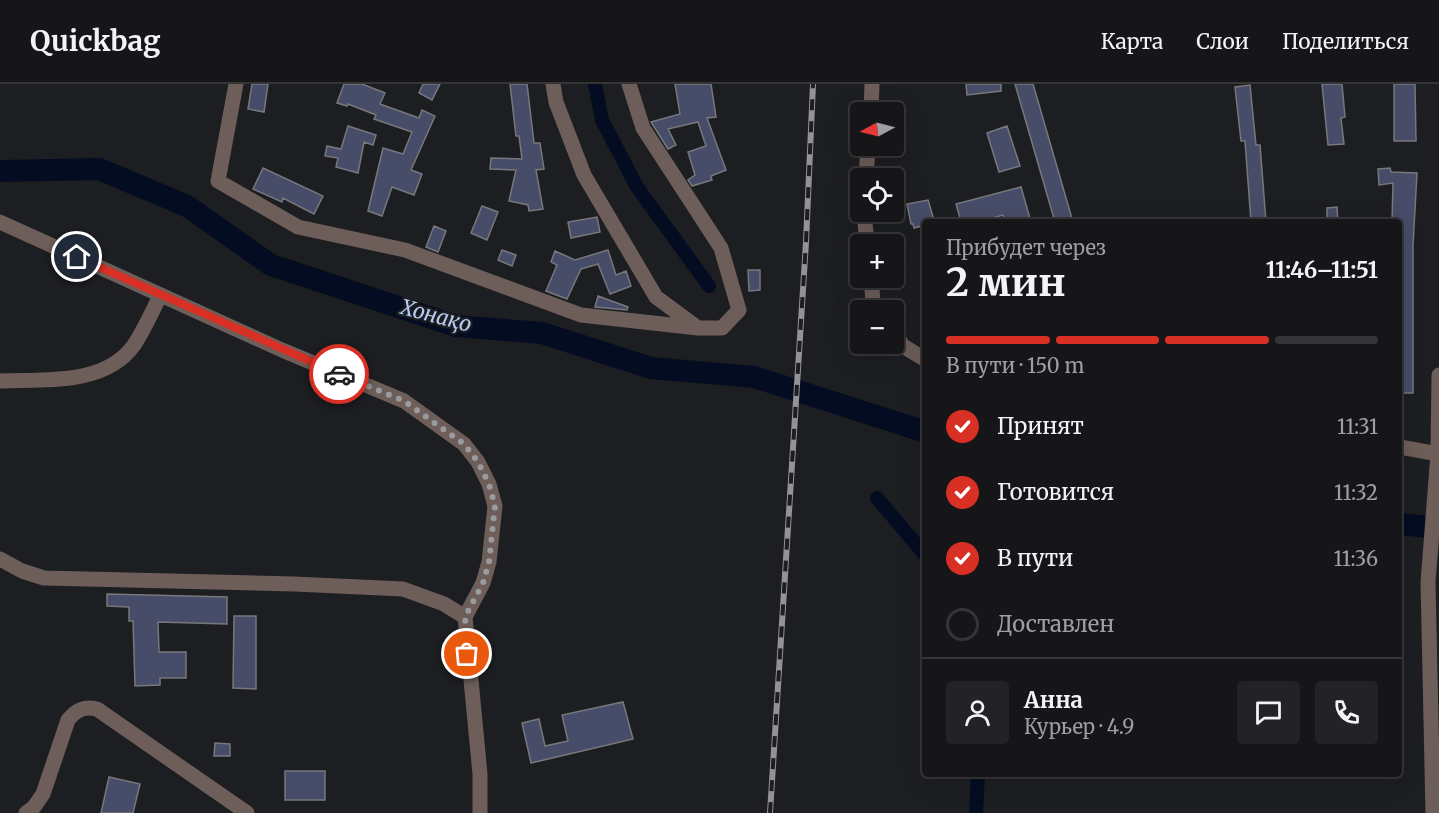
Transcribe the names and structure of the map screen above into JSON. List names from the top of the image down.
{
  "water": ["Хонақо"],
  "north": "left",
  "page": {
    "header": "Quickbag",
    "nav": ["Карта", "Слои", "Поделиться"],
    "map_buttons": ["+", "−"],
    "heading": ["2 мин", "Прибудет через", "11:46–11:51"],
    "panel": ["Анна", "Курьер · 4.9"],
    "bar": "В пути · 150 m",
    "list": [
      ["Принят", "11:31"],
      ["Готовится", "11:32"],
      ["В пути", "11:36"],
      "Доставлен"
    ]
  }
}
